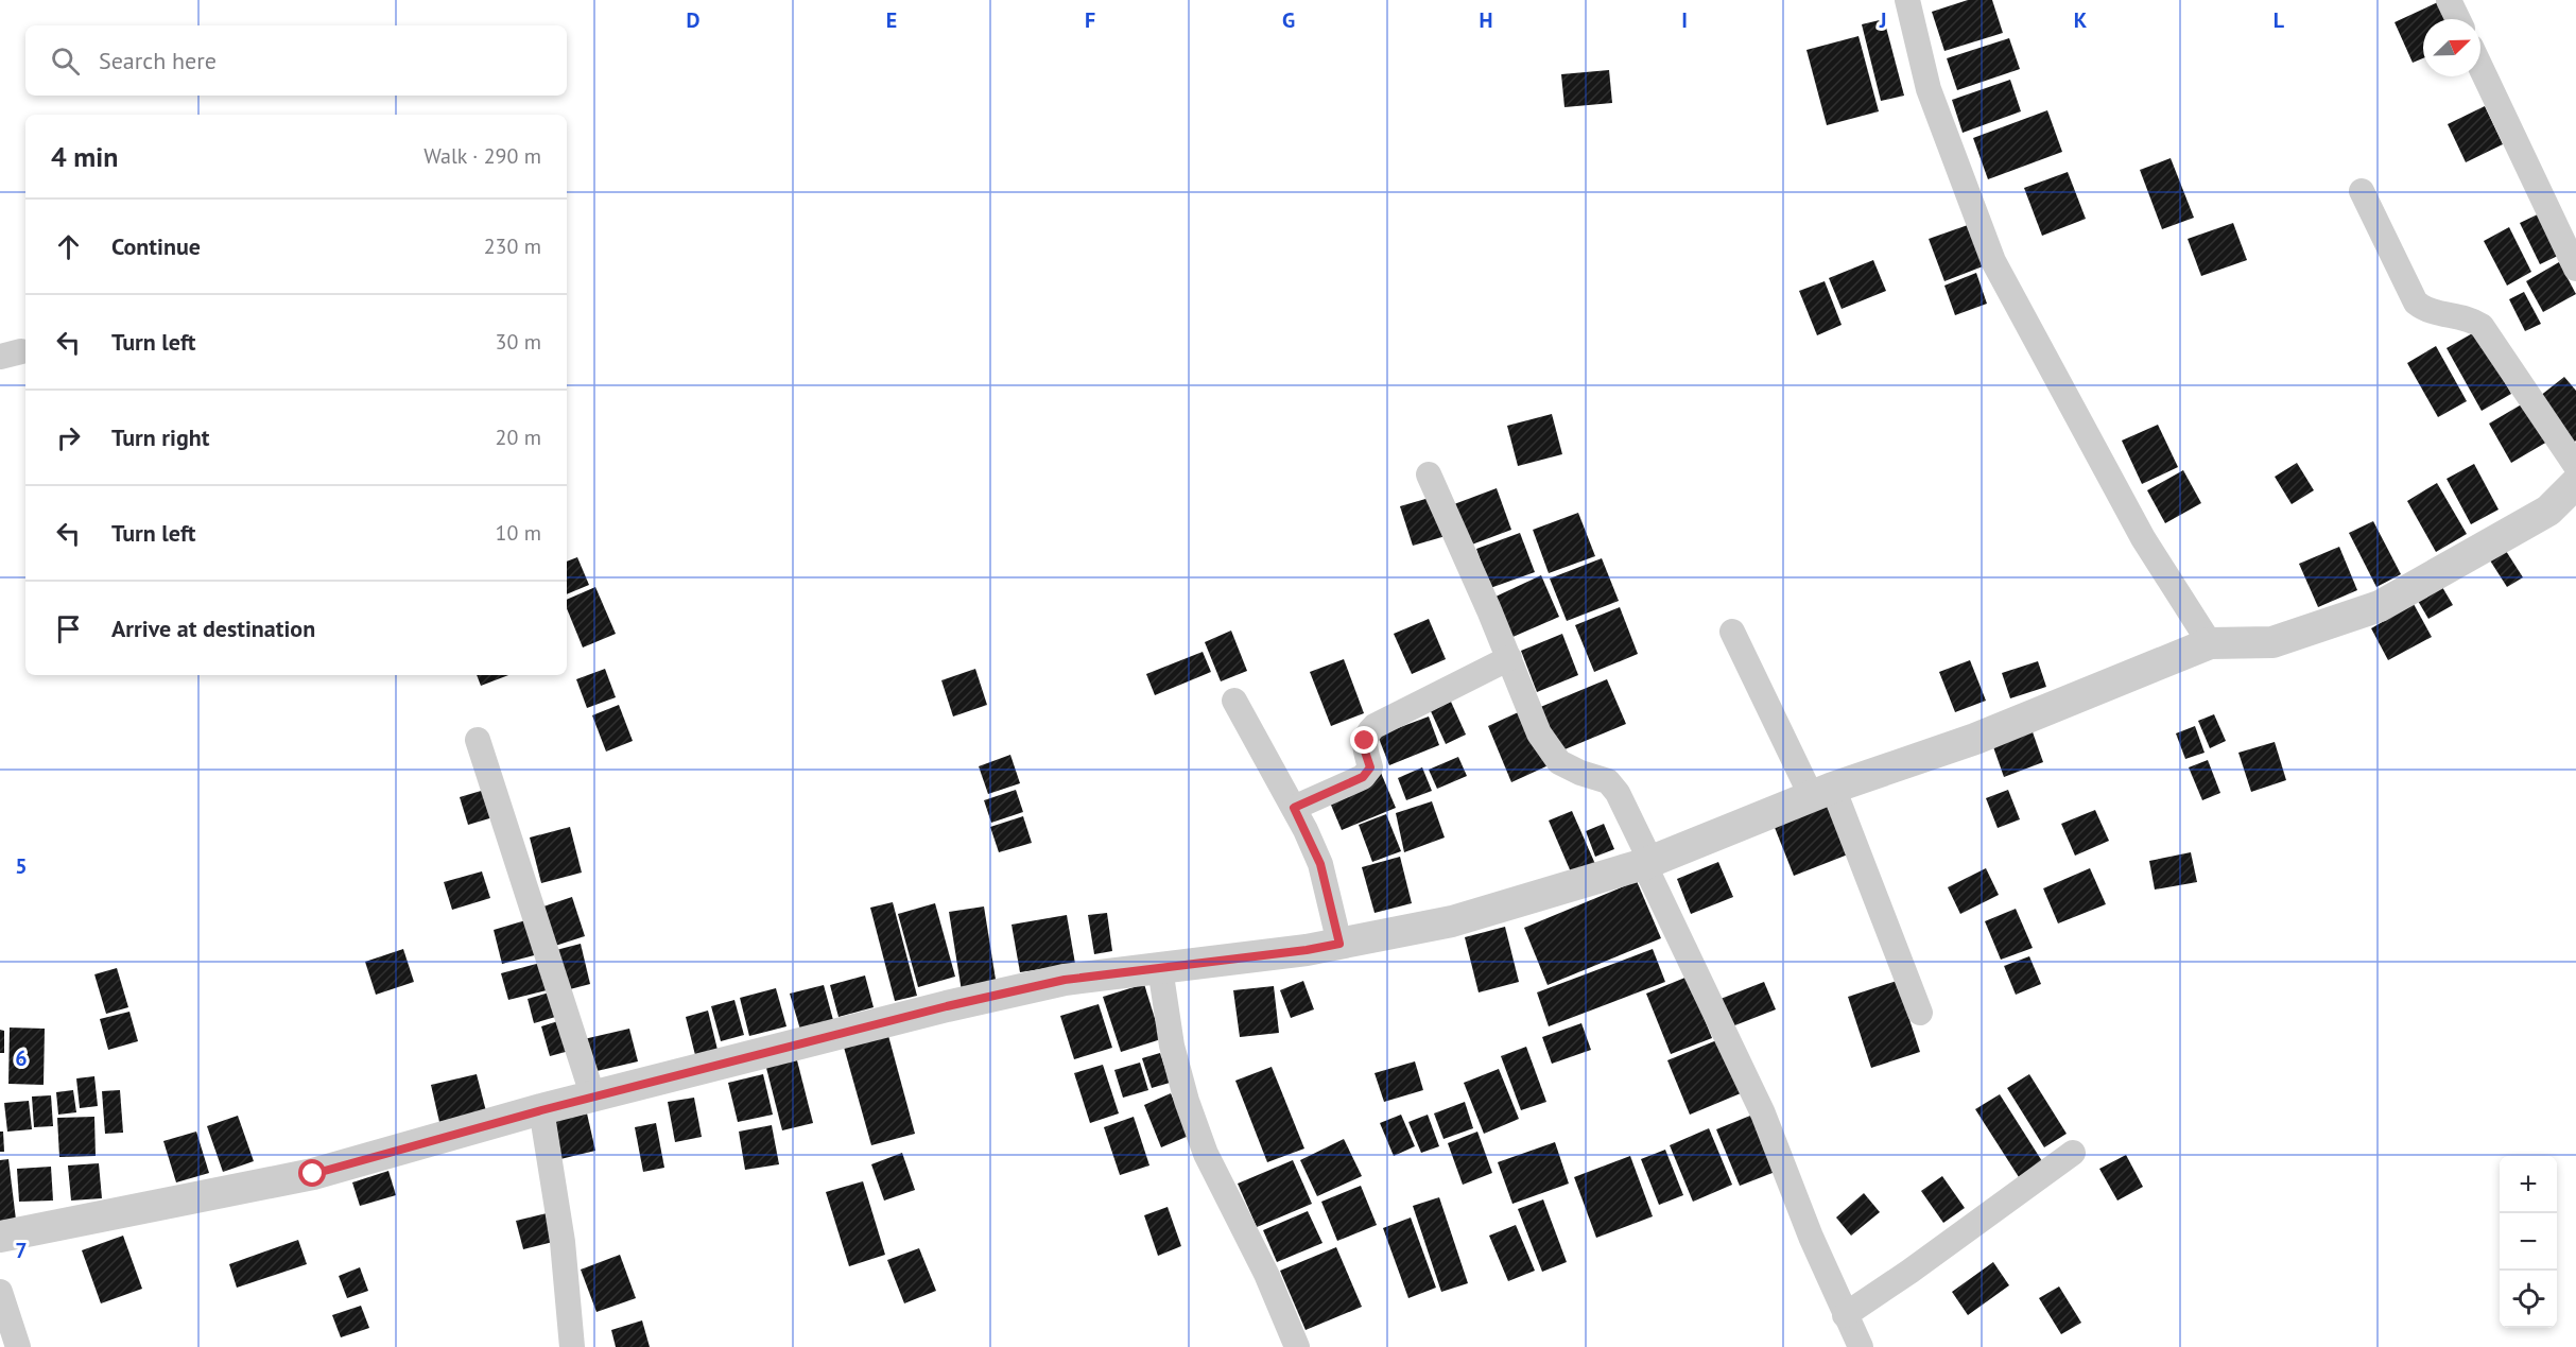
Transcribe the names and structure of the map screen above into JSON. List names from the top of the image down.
{
  "north": "top right",
  "page": {
    "search": "Search here",
    "heading": ["4 min", "Walk · 290 m"],
    "list": [
      ["Continue", "230 m"],
      ["Turn left", "30 m"],
      ["Turn right", "20 m"],
      ["Turn left", "10 m"],
      "Arrive at destination"
    ],
    "map_buttons": ["+", "−"]
  },
  "grid": {
    "columns": [
      "D",
      "E",
      "F",
      "G",
      "H",
      "I",
      "J",
      "K",
      "L"
    ],
    "rows": ["5", "6", "7"]
  }
}
